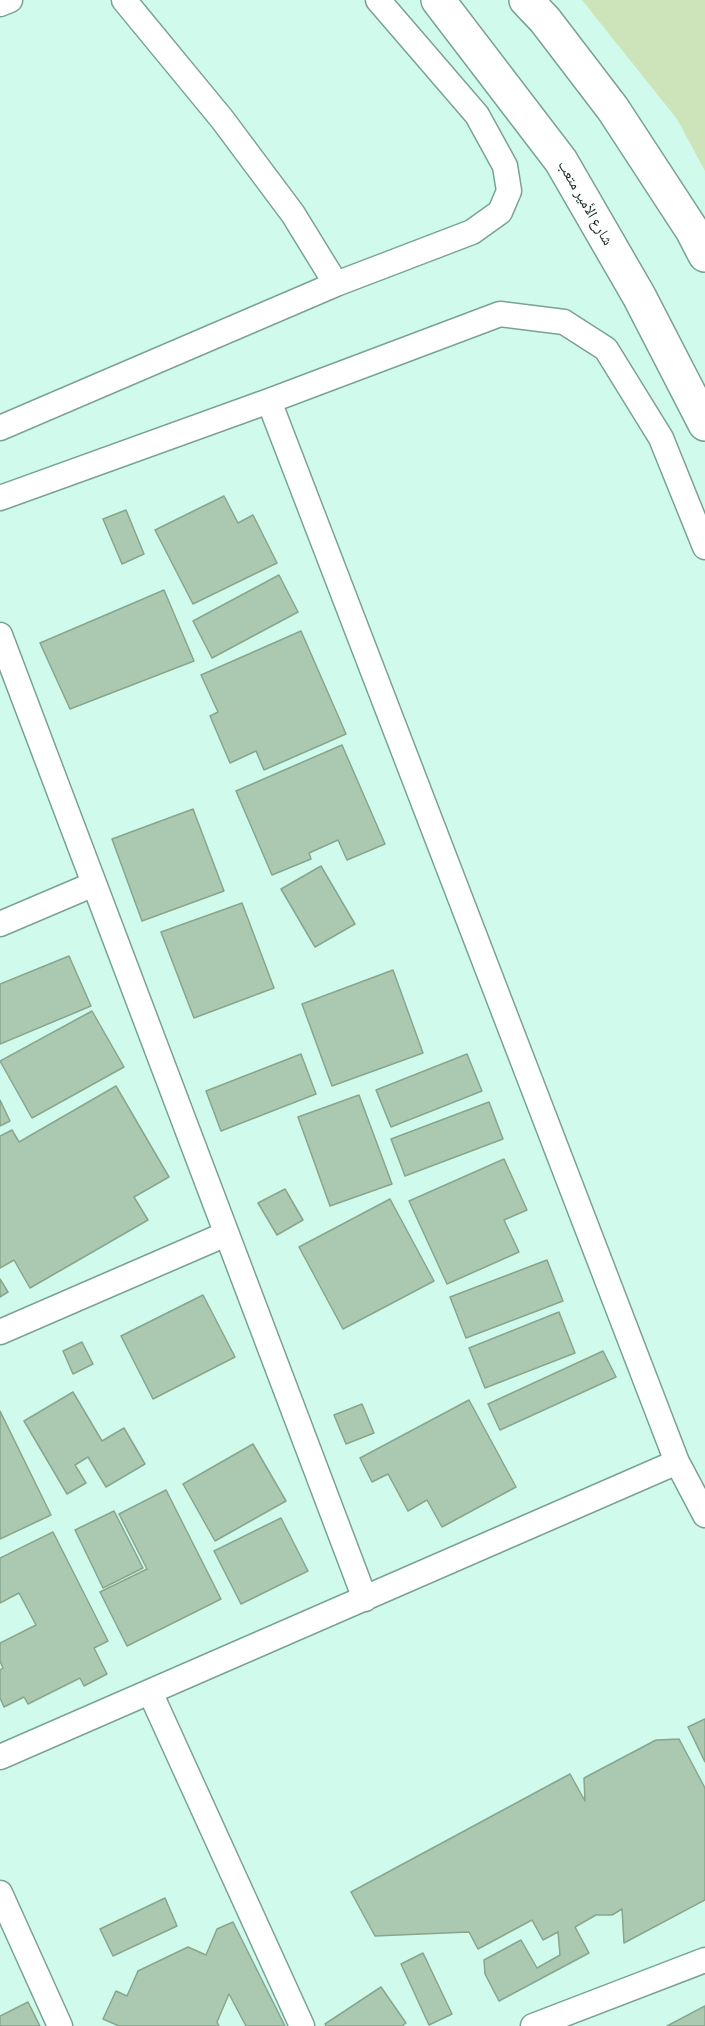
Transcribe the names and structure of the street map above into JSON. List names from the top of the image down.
{
  "streets": {
    "main road": ["شارع الأمير متعب"]
  }
}
